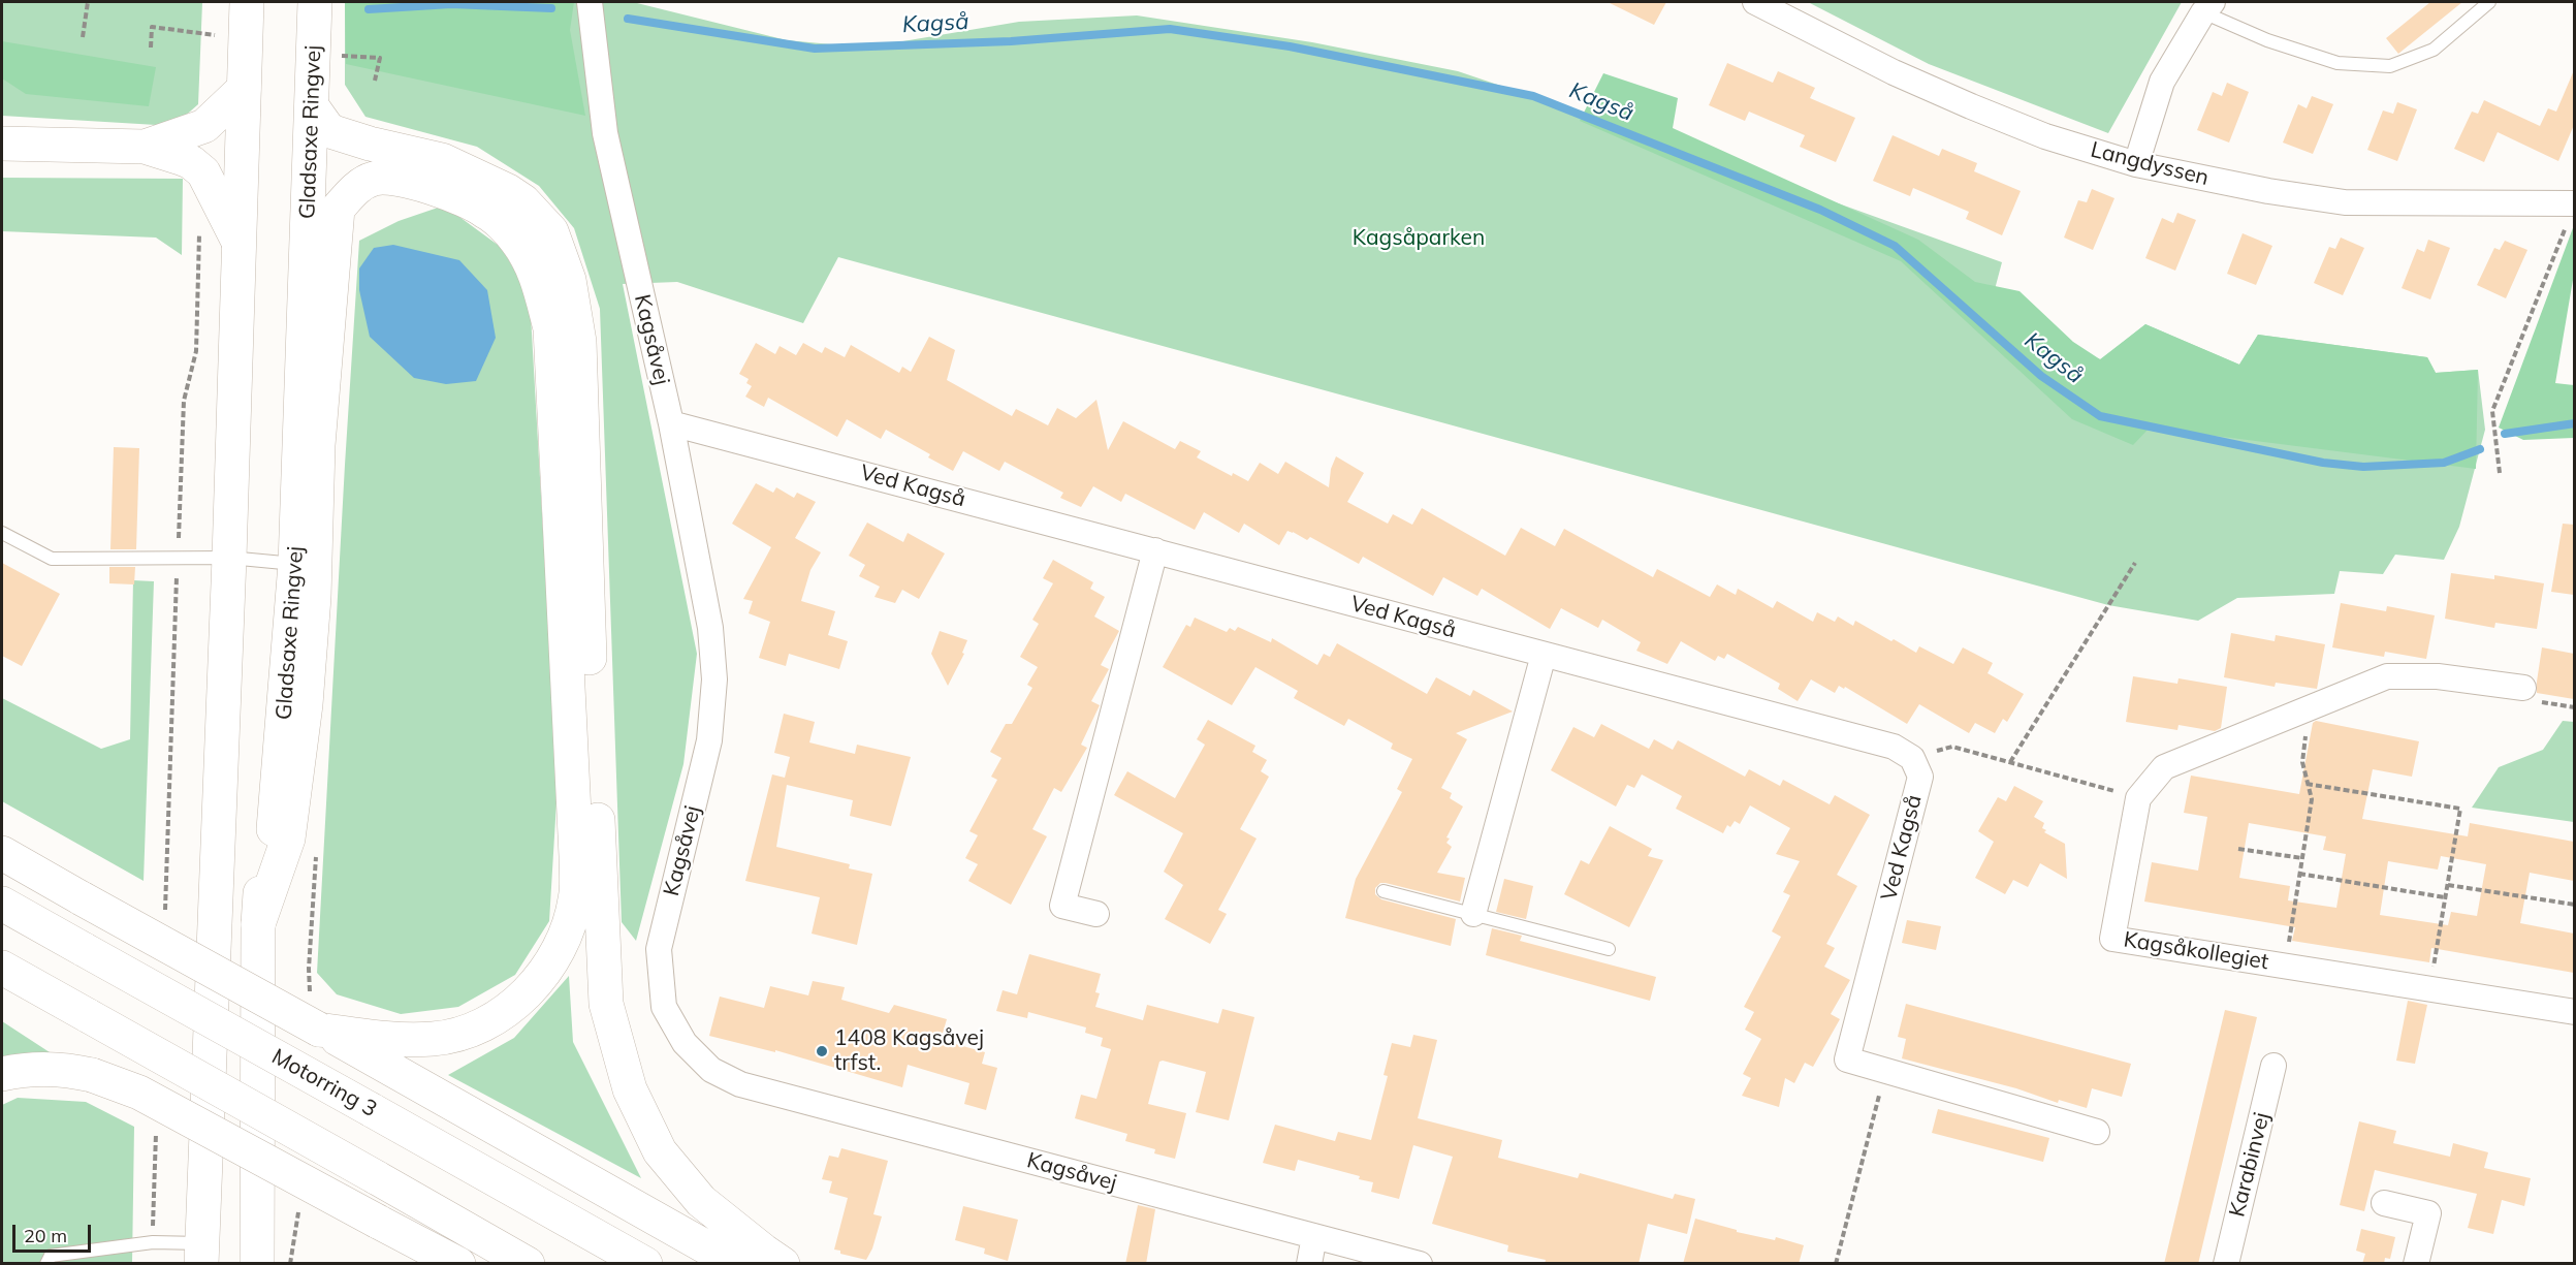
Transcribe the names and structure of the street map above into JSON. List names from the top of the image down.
{
  "streets": {
    "main road": ["Gladsaxe Ringvej", "Motorring 3"],
    "street": [
      "Langdyssen",
      "Kagsåvej",
      "Ved Kagså",
      "Kagsåkollegiet",
      "Karabinvej"
    ]
  },
  "crossings": [
    ["Kagsåvej", "Ved Kagså"]
  ],
  "water": ["Kagså"],
  "parks": ["Kagsåparken"],
  "places": ["1408 Kagsåvej trfst."],
  "scale_bar": "20 m"
}
